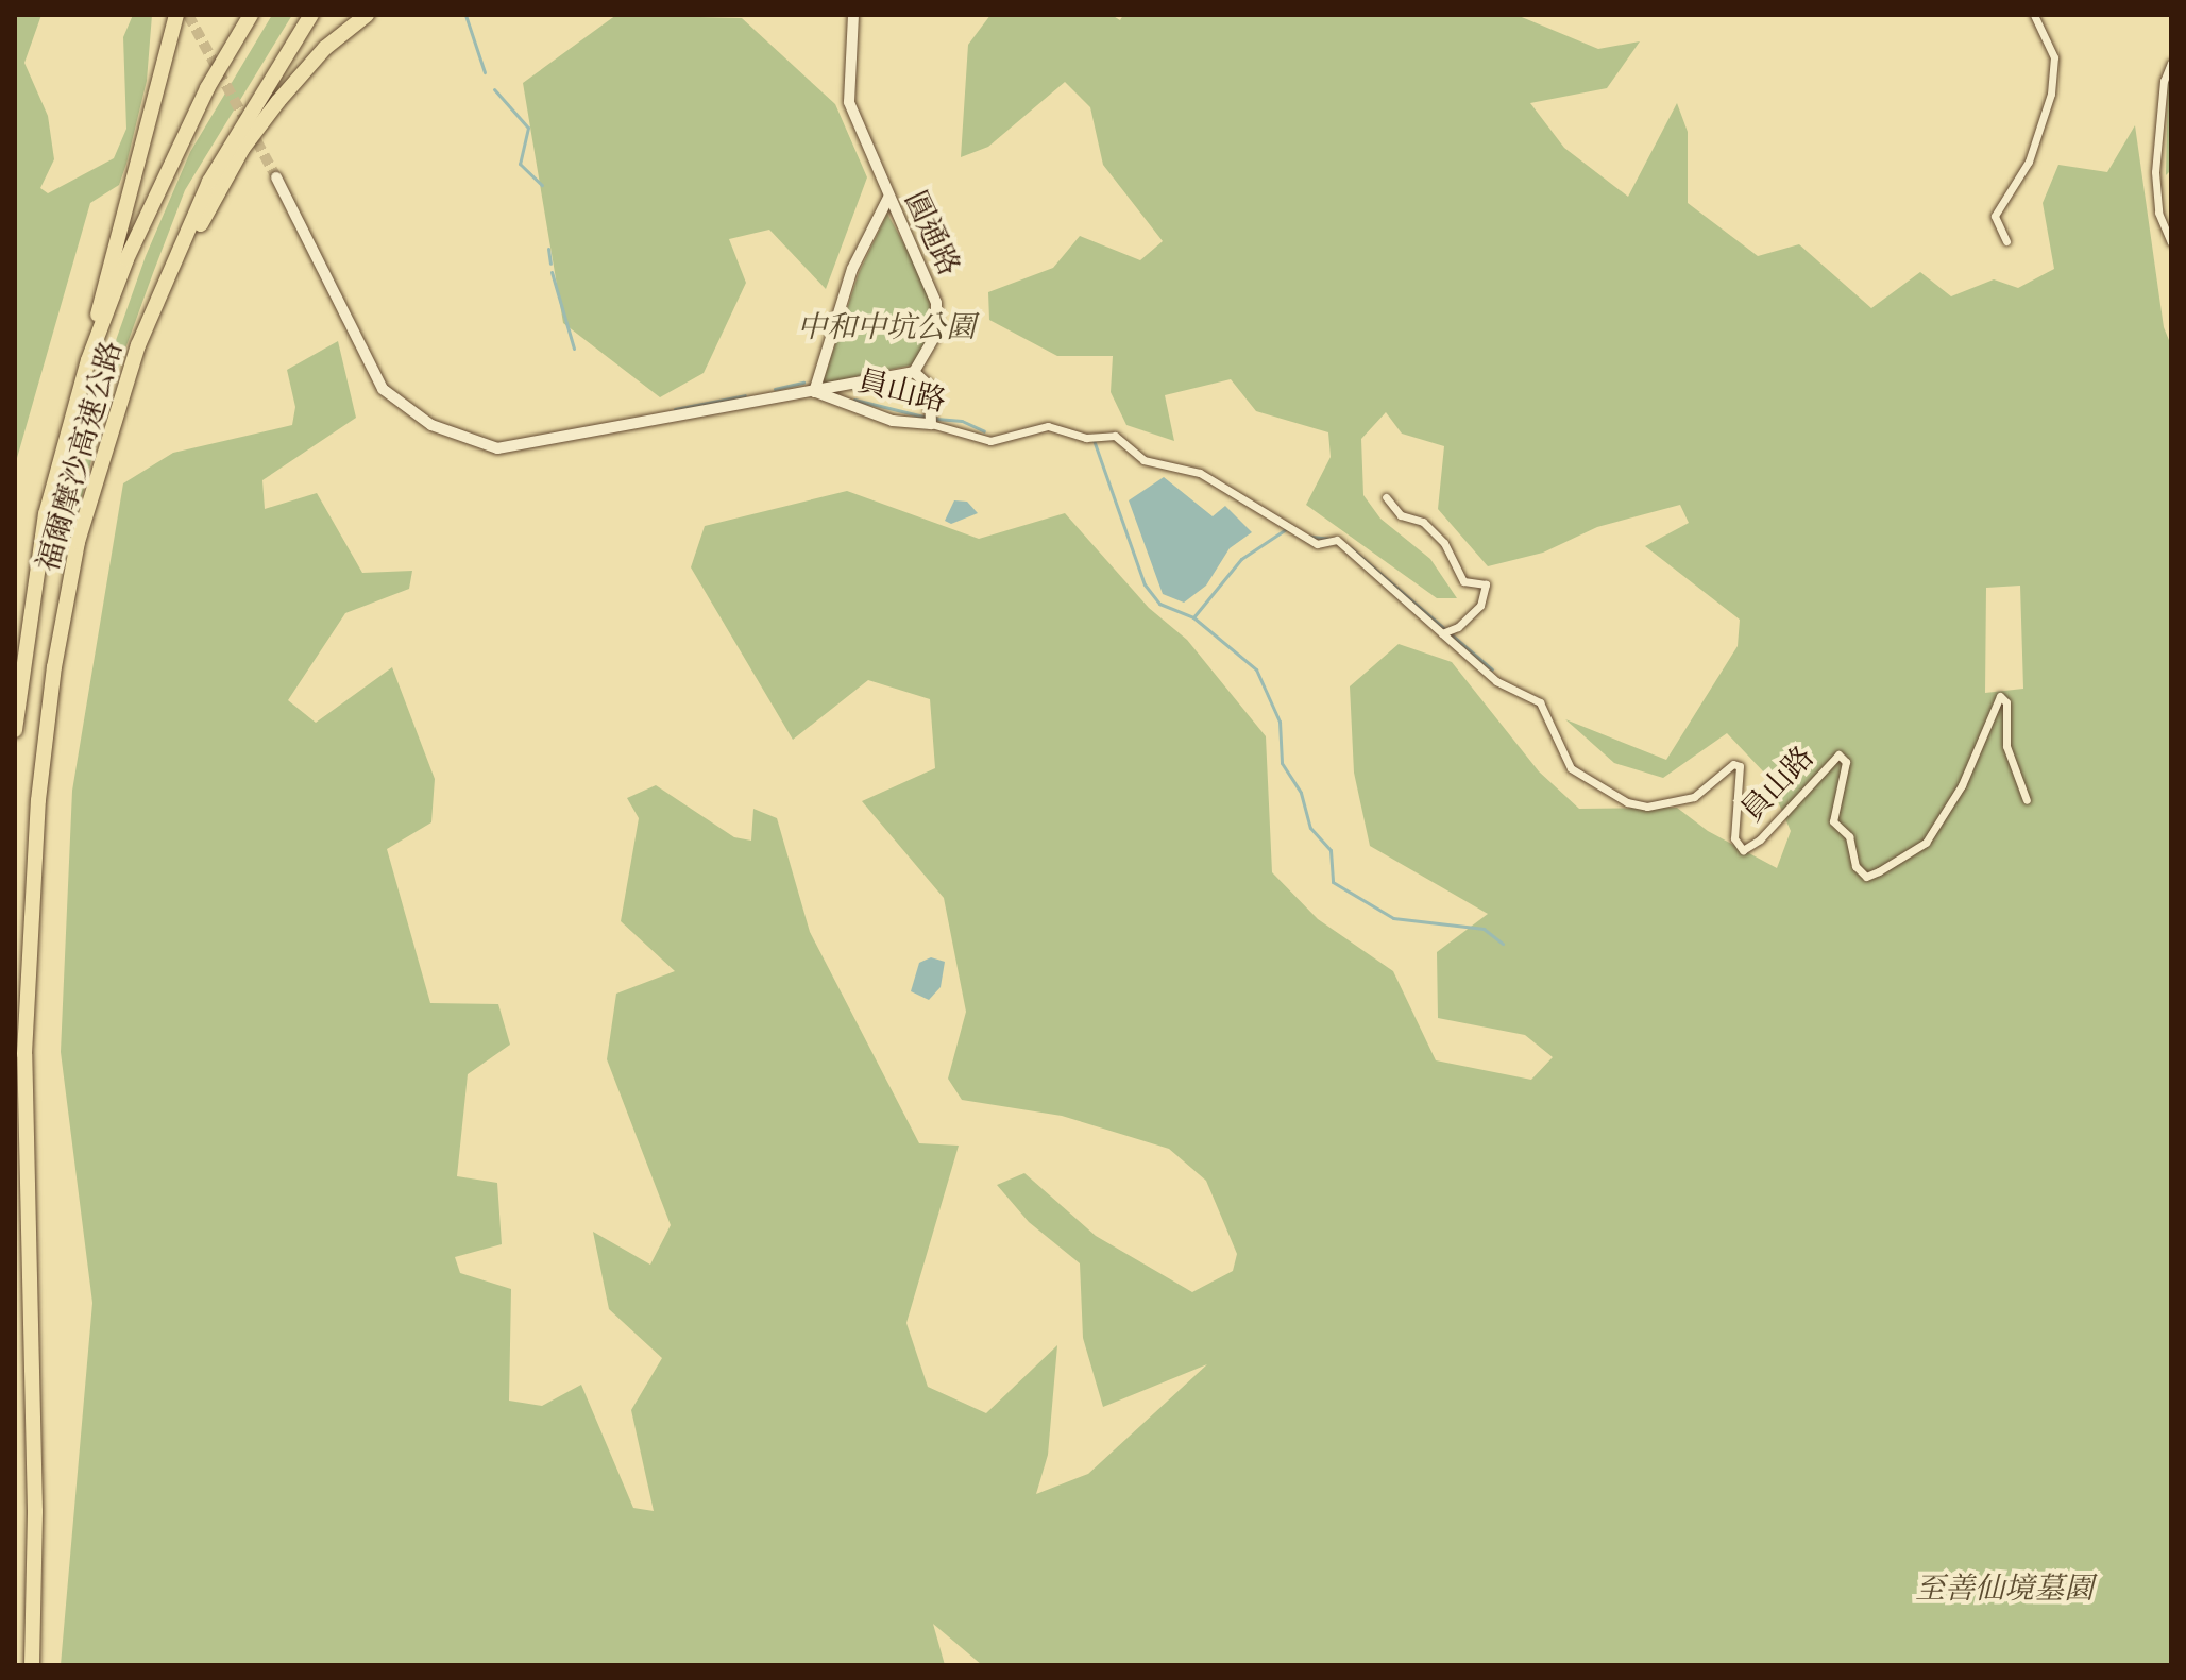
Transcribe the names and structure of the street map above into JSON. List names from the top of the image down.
{
  "streets": {
    "highway": ["福爾摩沙高速公路"],
    "street": ["圓通路", "員山路"]
  },
  "parks": ["中和中坑公園", "至善仙境墓園"]
}
